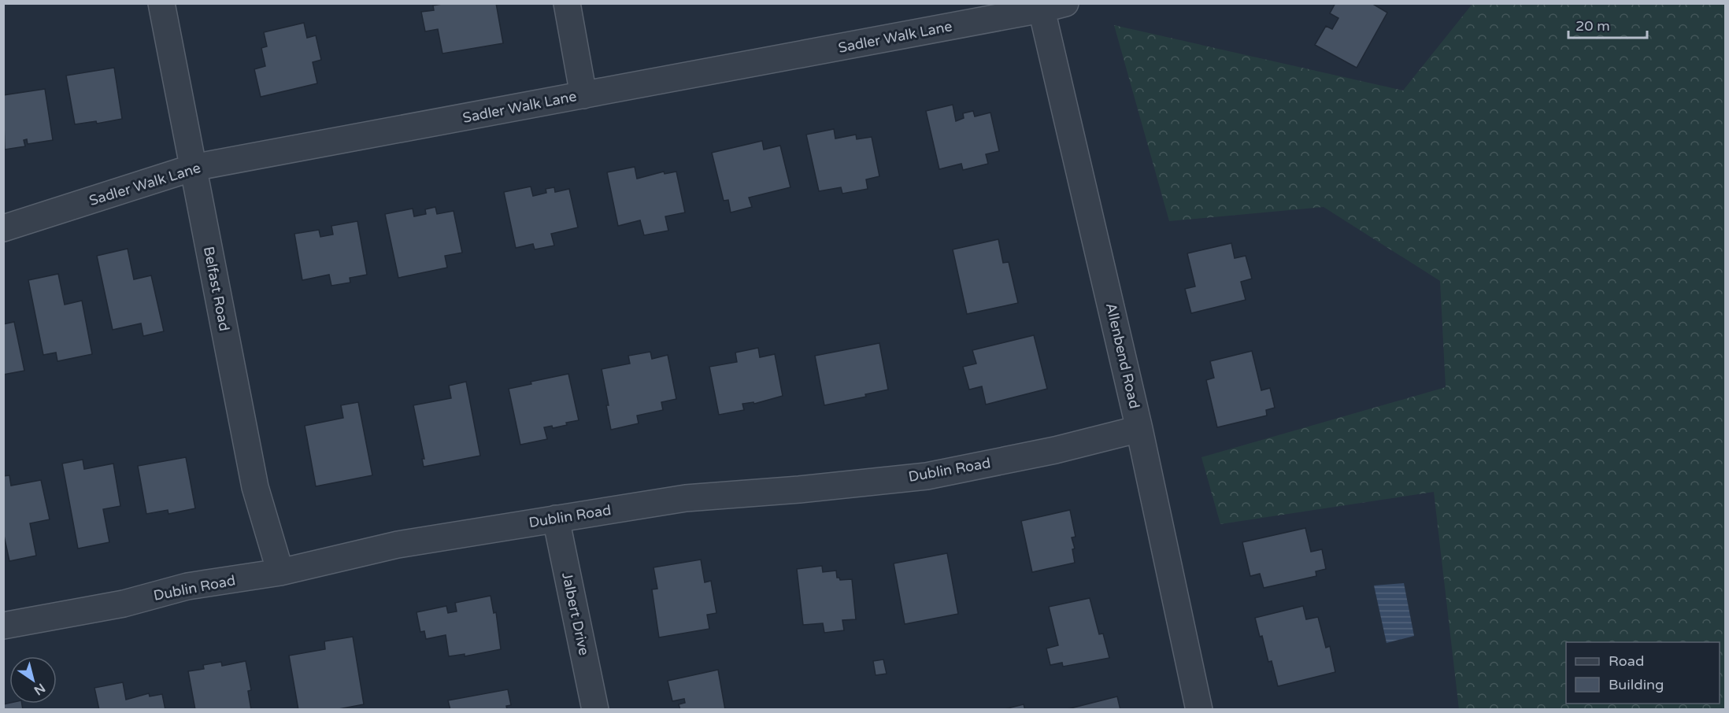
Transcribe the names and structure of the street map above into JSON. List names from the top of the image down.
{
  "streets": {
    "street": [
      "Sadler Walk Lane",
      "Belfast Road",
      "Allenbend Road",
      "Dublin Road",
      "Jalbert Drive"
    ]
  },
  "crossings": [
    ["Sadler Walk Lane", "Belfast Road"],
    ["Sadler Walk Lane", "Allenbend Road"],
    ["Belfast Road", "Dublin Road"],
    ["Allenbend Road", "Dublin Road"],
    ["Dublin Road", "Jalbert Drive"]
  ],
  "legend": ["Road", "Building"],
  "scale_bar": "20 m",
  "north": "bottom right"
}
